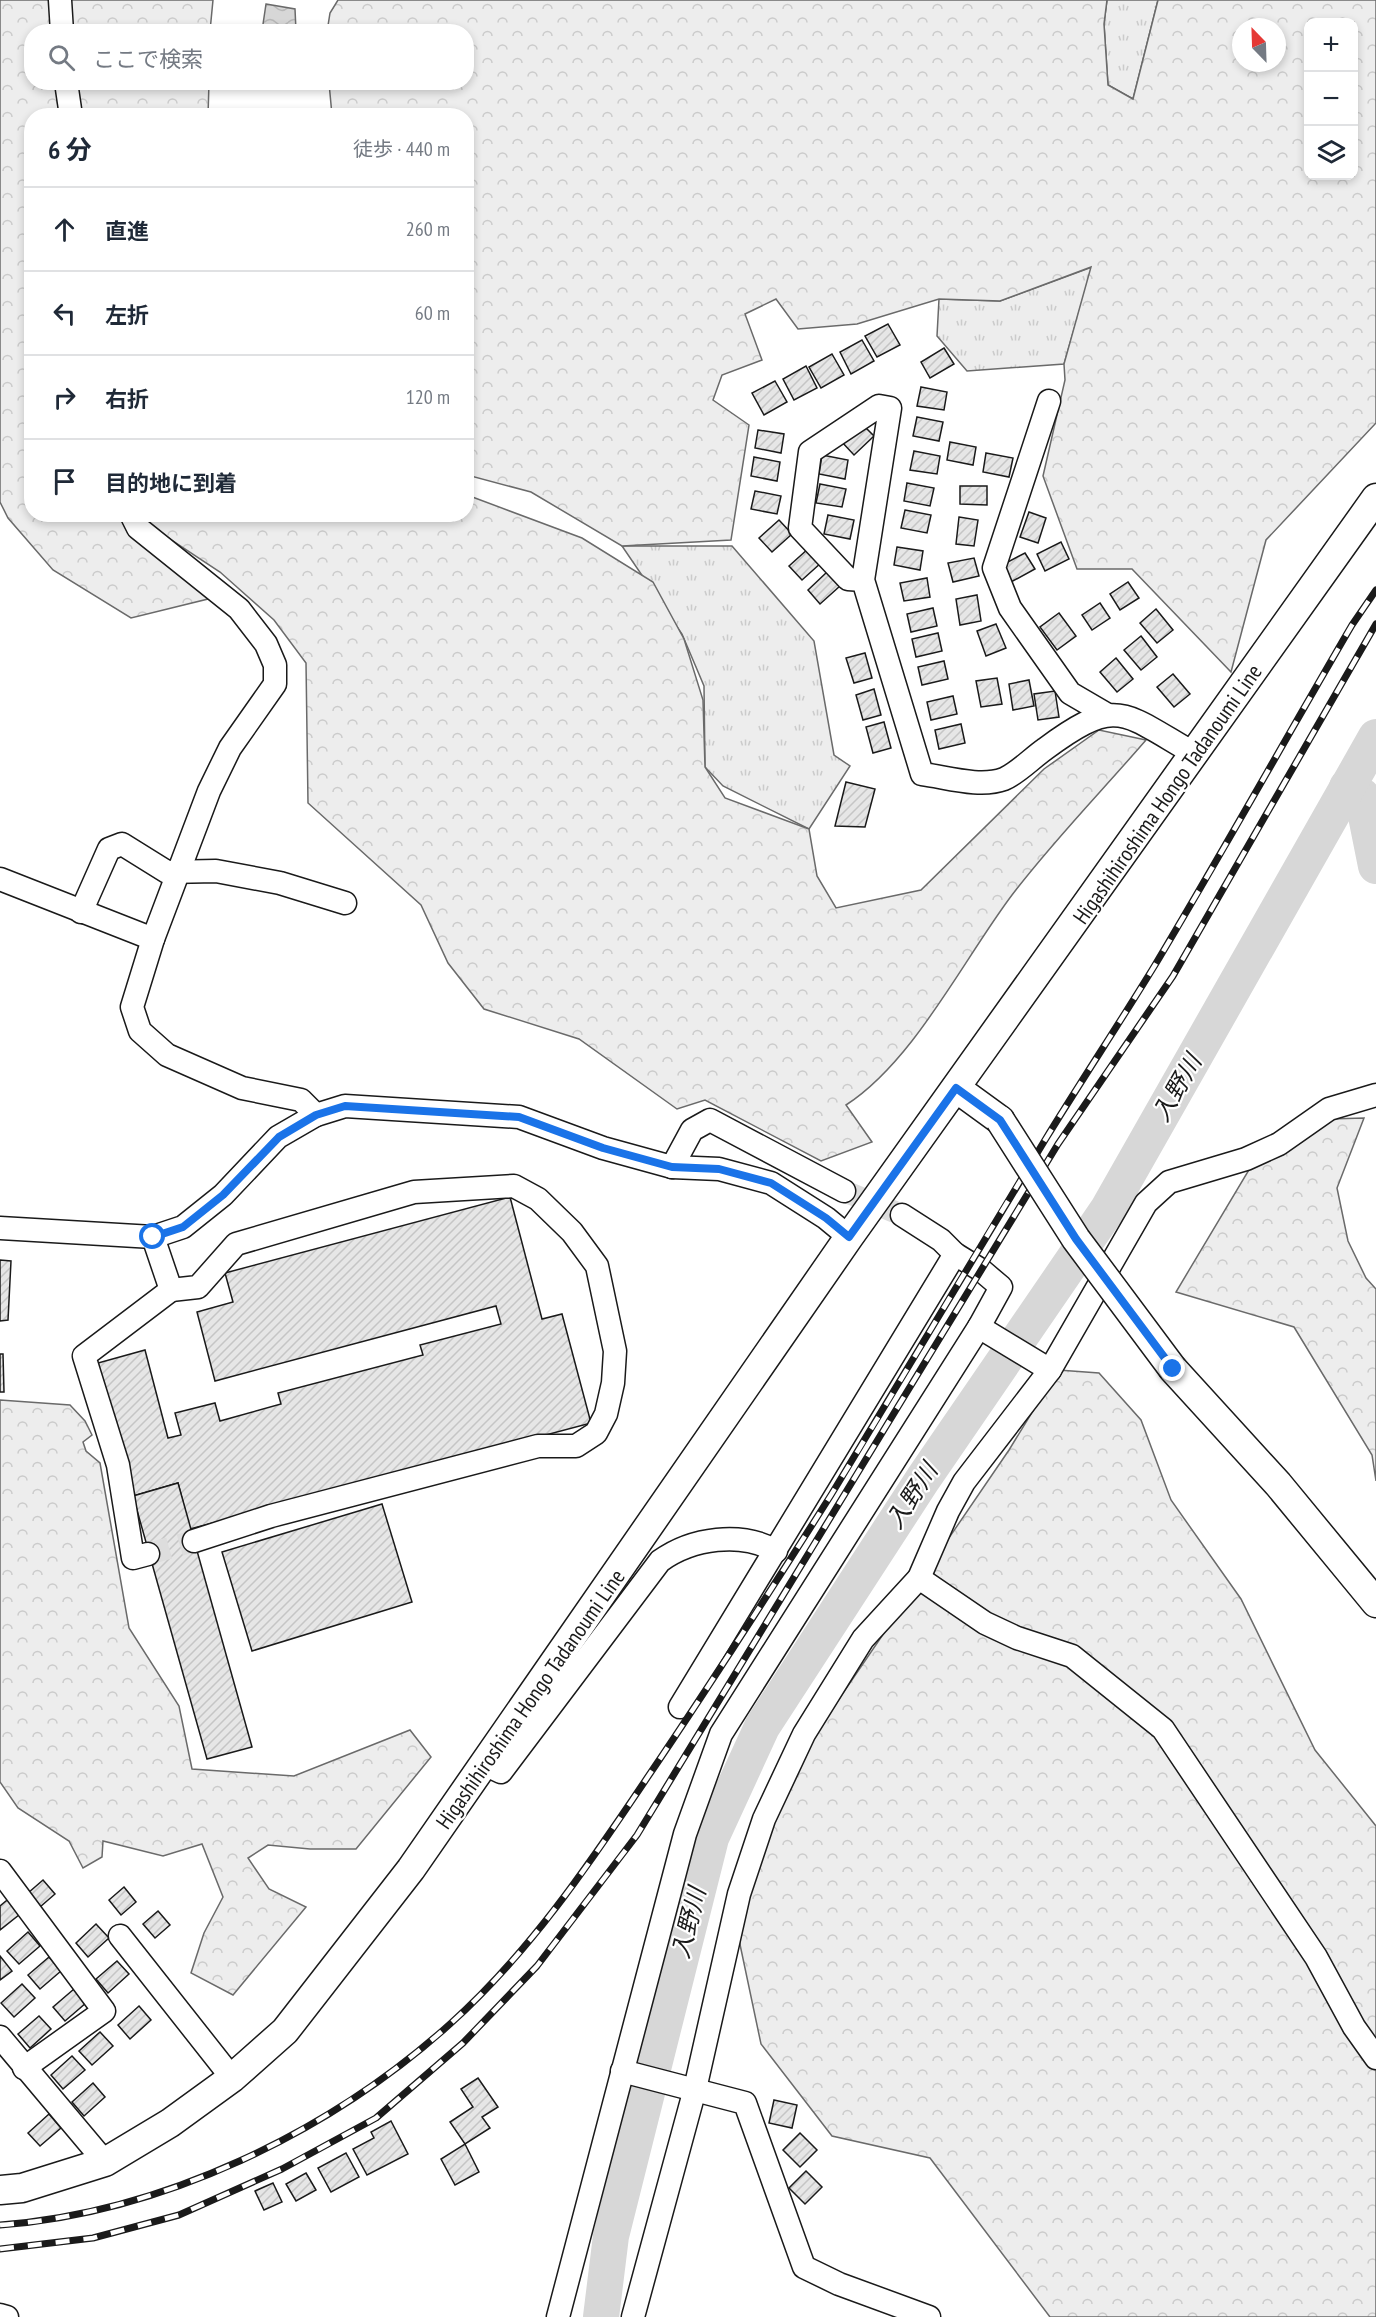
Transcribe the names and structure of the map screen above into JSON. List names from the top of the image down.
{
  "streets": {
    "main road": ["Higashihiroshima Hongo Tadanoumi Line"]
  },
  "water": ["入野川"],
  "north": "top left",
  "page": {
    "map_buttons": ["+", "−"],
    "search": "ここで検索",
    "heading": ["6 分", "徒歩 · 440 m"],
    "list": [
      ["直進", "260 m"],
      ["左折", "60 m"],
      ["右折", "120 m"],
      "目的地に到着"
    ]
  }
}
